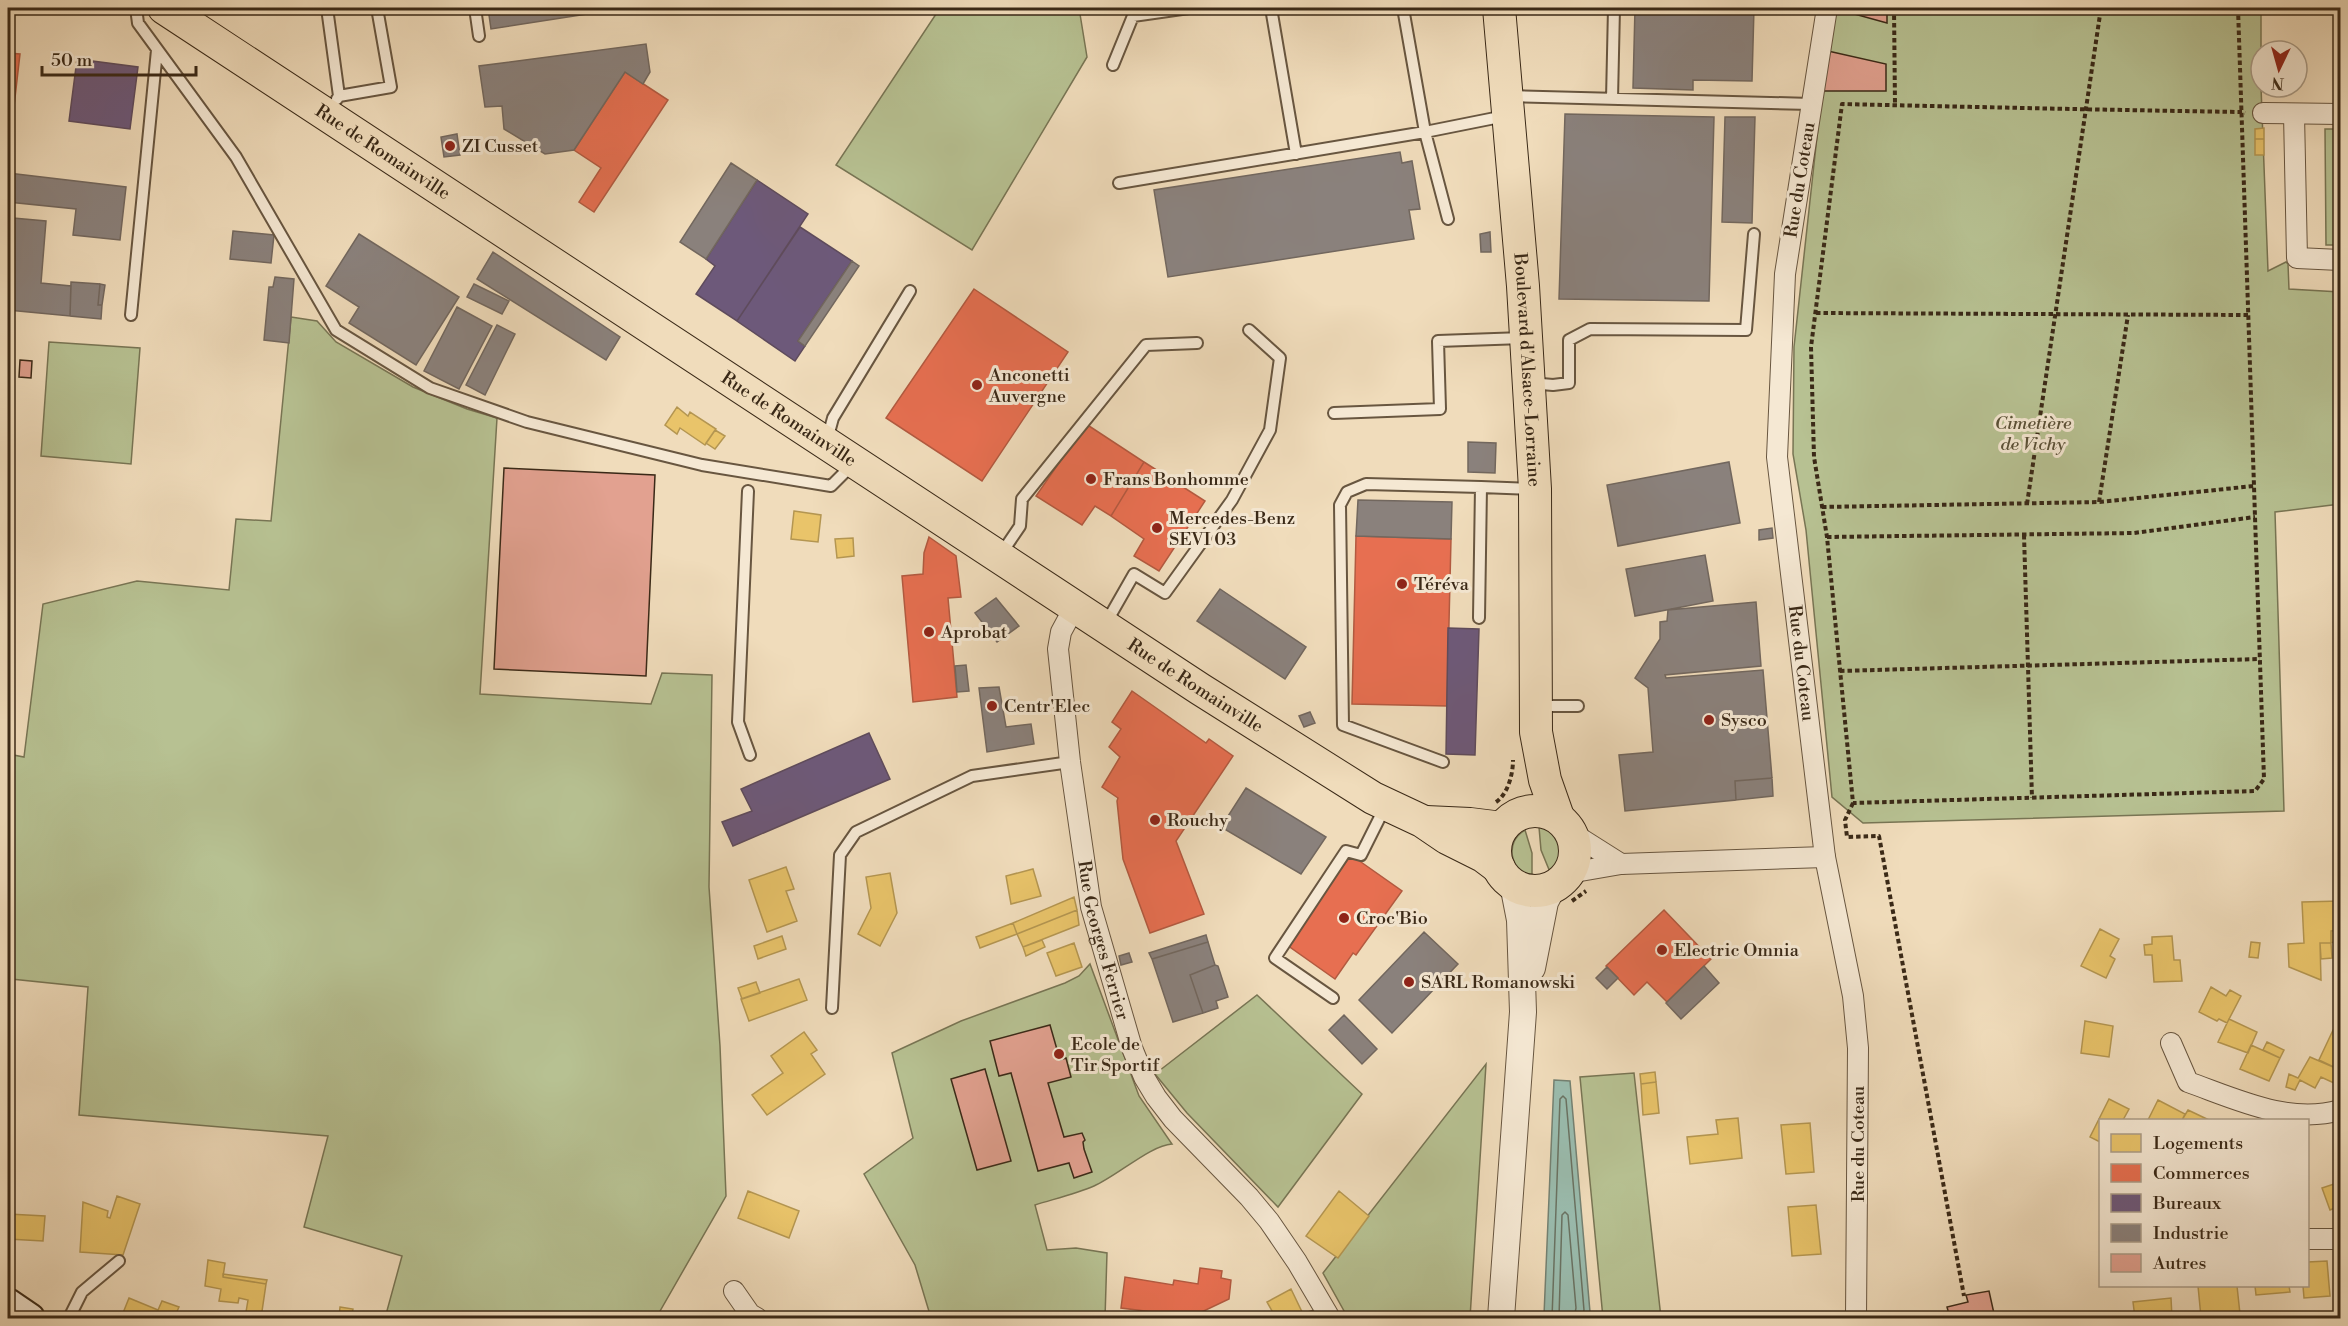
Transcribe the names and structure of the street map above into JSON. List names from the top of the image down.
{
  "streets": {
    "main road": ["Rue de Romainville", "Boulevard d'Alsace-Lorraine"],
    "street": ["Rue du Coteau", "Rue Georges Ferrier"]
  },
  "crossings": [
    ["Rue de Romainville", "Boulevard d'Alsace-Lorraine"],
    ["Rue de Romainville", "Rue Georges Ferrier"]
  ],
  "parks": ["Cimetière de Vichy"],
  "places": [
    "ZI Cusset",
    "Anconetti Auvergne",
    "Frans Bonhomme",
    "Mercedes-Benz SEVI 03",
    "Téréva",
    "Aprobat",
    "Centr'Elec",
    "Sysco",
    "Rouchy",
    "Croc'Bio",
    "Electric Omnia",
    "SARL Romanowski",
    "Ecole de Tir Sportif"
  ],
  "legend": [
    "Logements",
    "Commerces",
    "Bureaux",
    "Industrie",
    "Autres"
  ],
  "scale_bar": "50 m",
  "north": "bottom"
}
